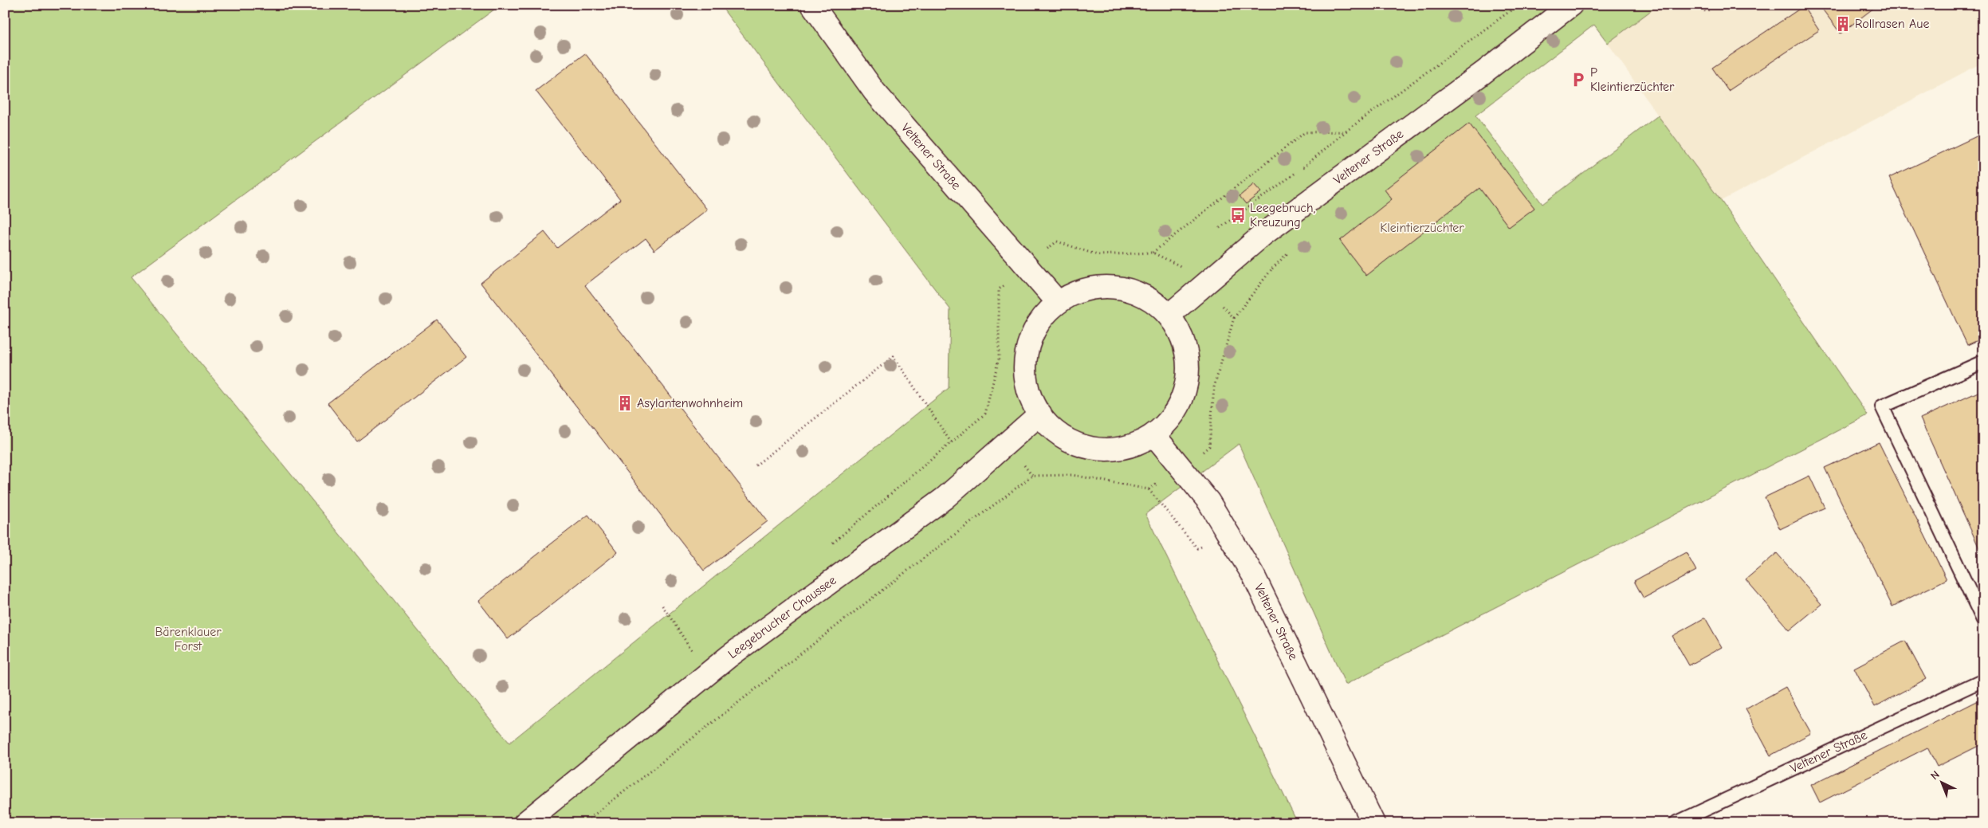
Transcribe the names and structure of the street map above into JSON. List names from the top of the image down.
{
  "streets": {
    "main road": ["Veltener Straße", "Leegebrucher Chaussee"]
  },
  "parks": ["Kleintierzüchter", "Bärenklauer Forst"],
  "places": {
    "building": ["Rollrasen Aue", "Asylantenwohnheim"],
    "parking": ["P Kleintierzüchter"],
    "bus stop": ["Leegebruch, Kreuzung"]
  },
  "north": "top left"
}
